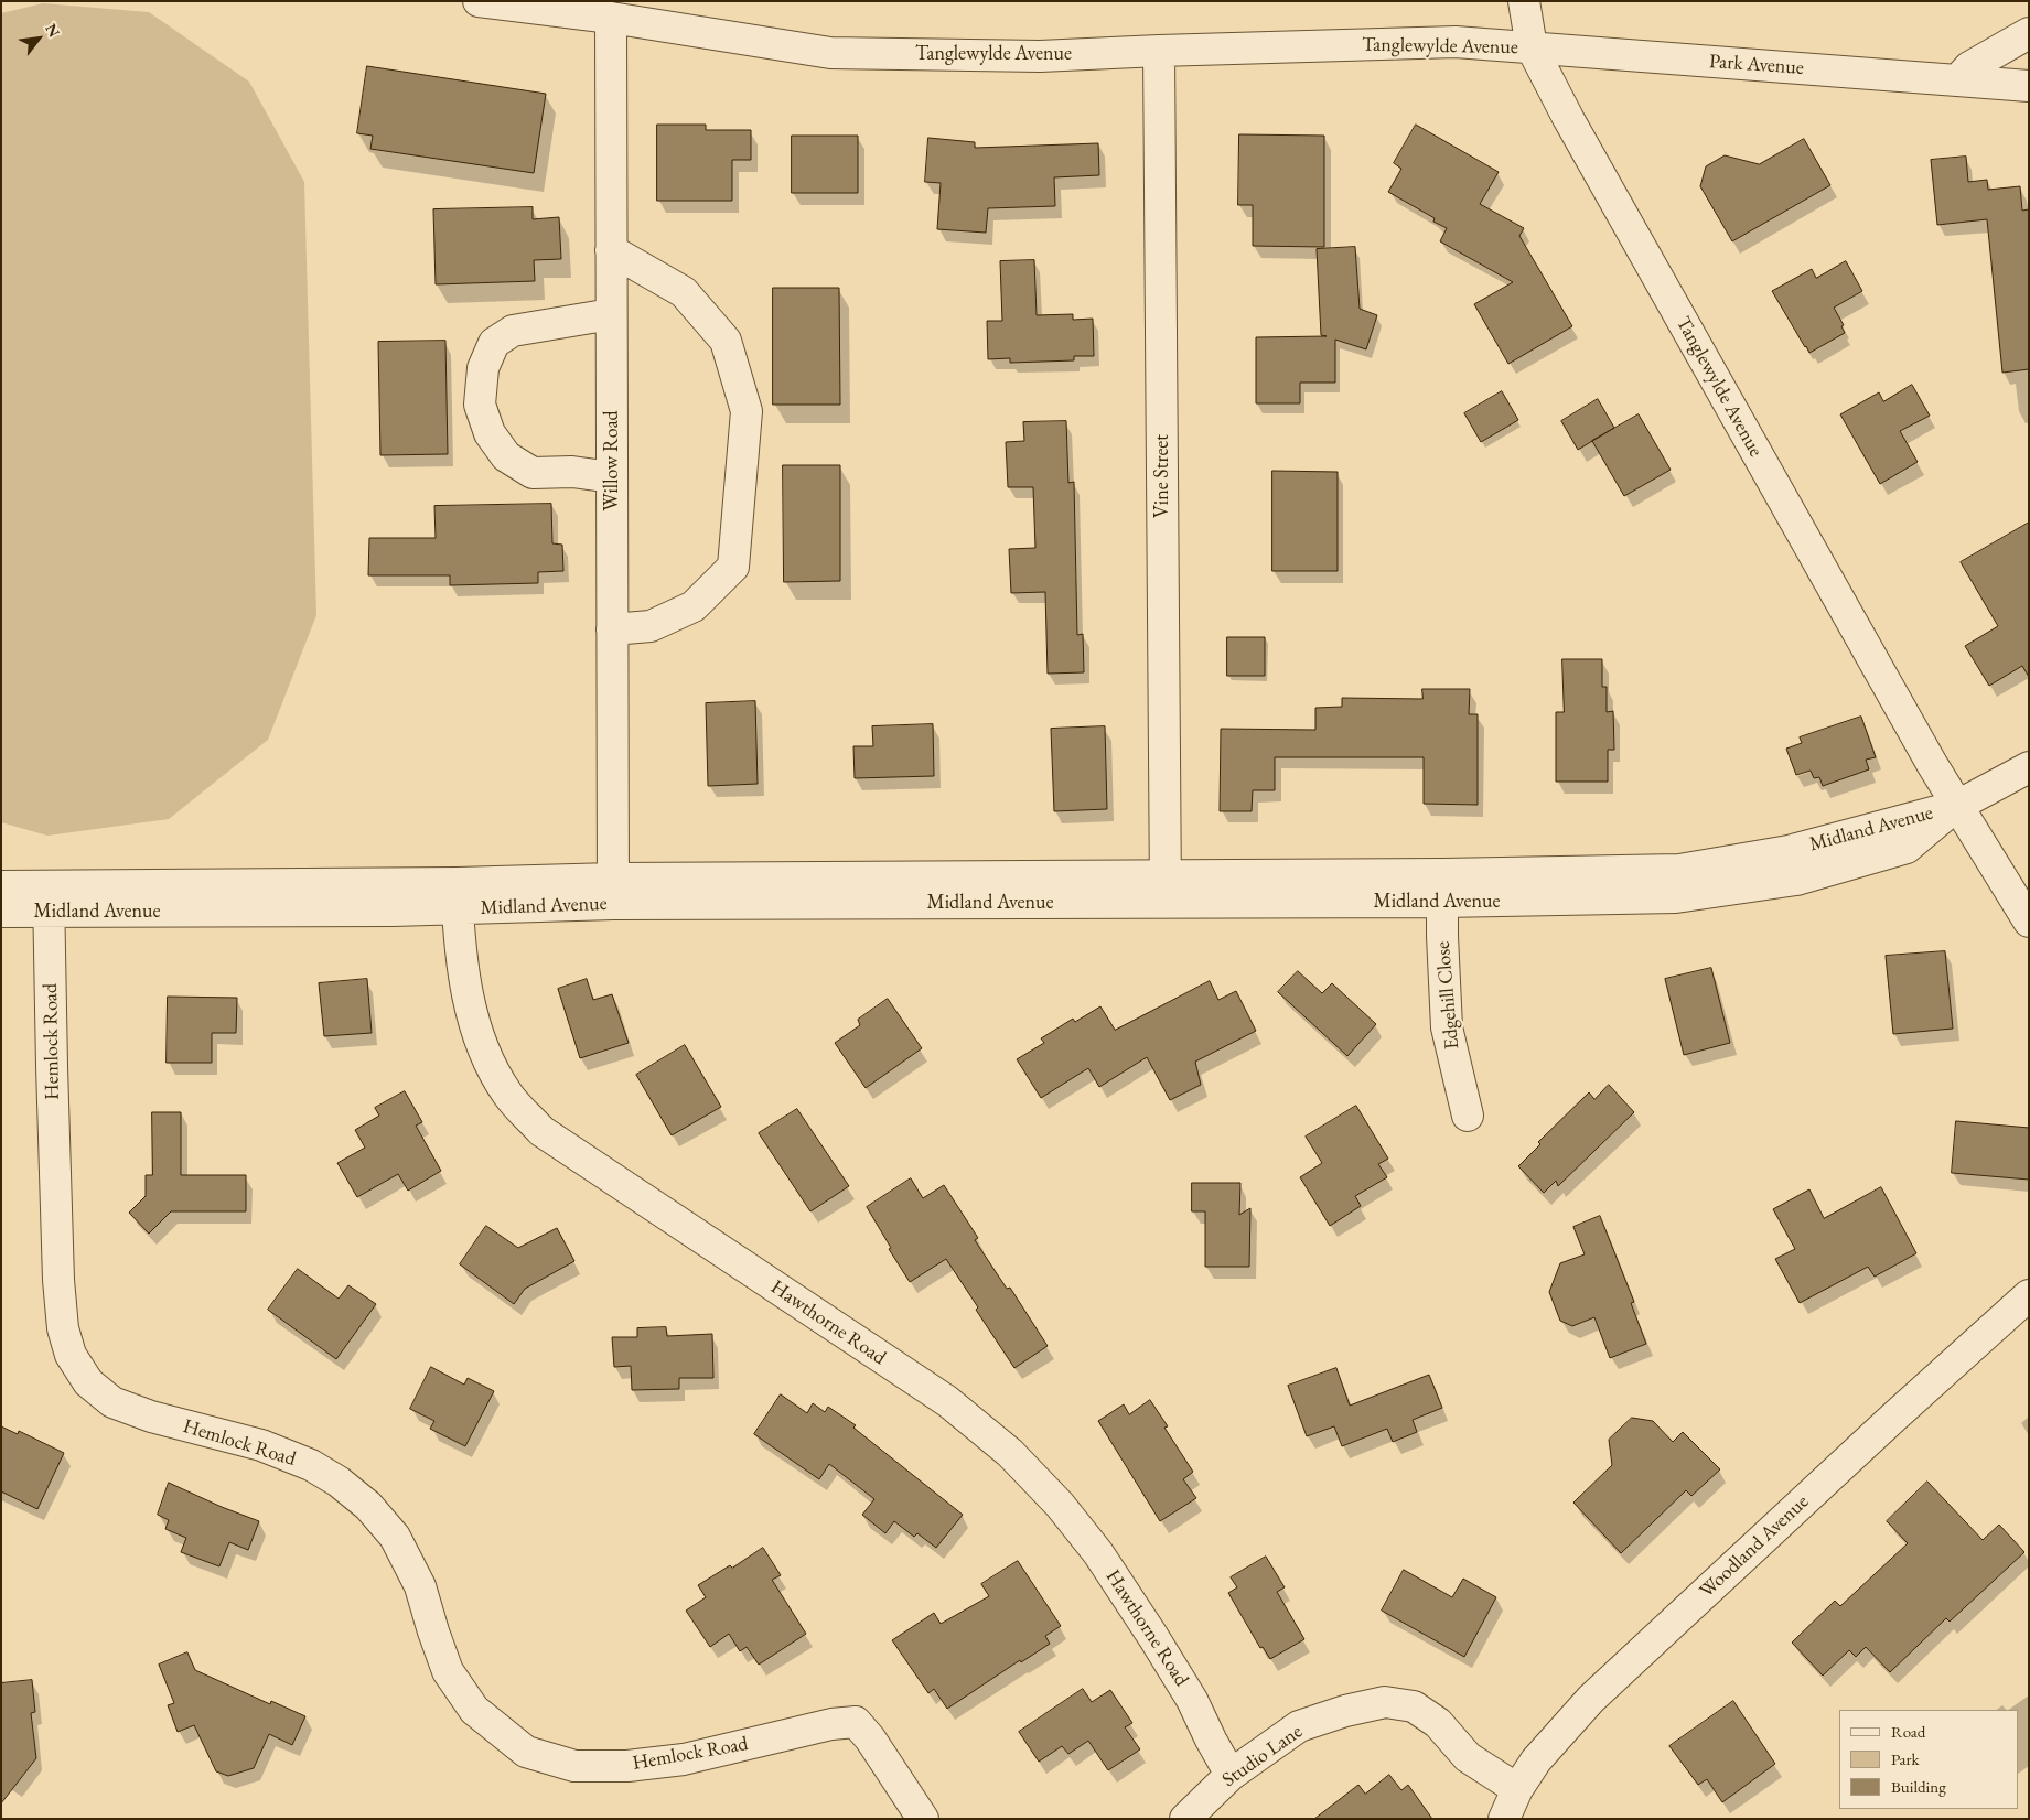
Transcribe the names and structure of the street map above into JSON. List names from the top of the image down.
{
  "streets": {
    "street": [
      "Tanglewylde Avenue",
      "Park Avenue",
      "Willow Road",
      "Vine Street",
      "Midland Avenue",
      "Edgehill Close",
      "Hemlock Road",
      "Hawthorne Road",
      "Woodland Avenue",
      "Studio Lane"
    ]
  },
  "crossings": [
    ["Tanglewylde Avenue", "Park Avenue"],
    ["Tanglewylde Avenue", "Willow Road"],
    ["Tanglewylde Avenue", "Vine Street"],
    ["Tanglewylde Avenue", "Midland Avenue"],
    ["Willow Road", "Midland Avenue"],
    ["Vine Street", "Midland Avenue"],
    ["Midland Avenue", "Edgehill Close"],
    ["Midland Avenue", "Hemlock Road"],
    ["Midland Avenue", "Hawthorne Road"],
    ["Hawthorne Road", "Studio Lane"],
    ["Woodland Avenue", "Studio Lane"]
  ],
  "legend": ["Road", "Park", "Building"],
  "north": "top right"
}
